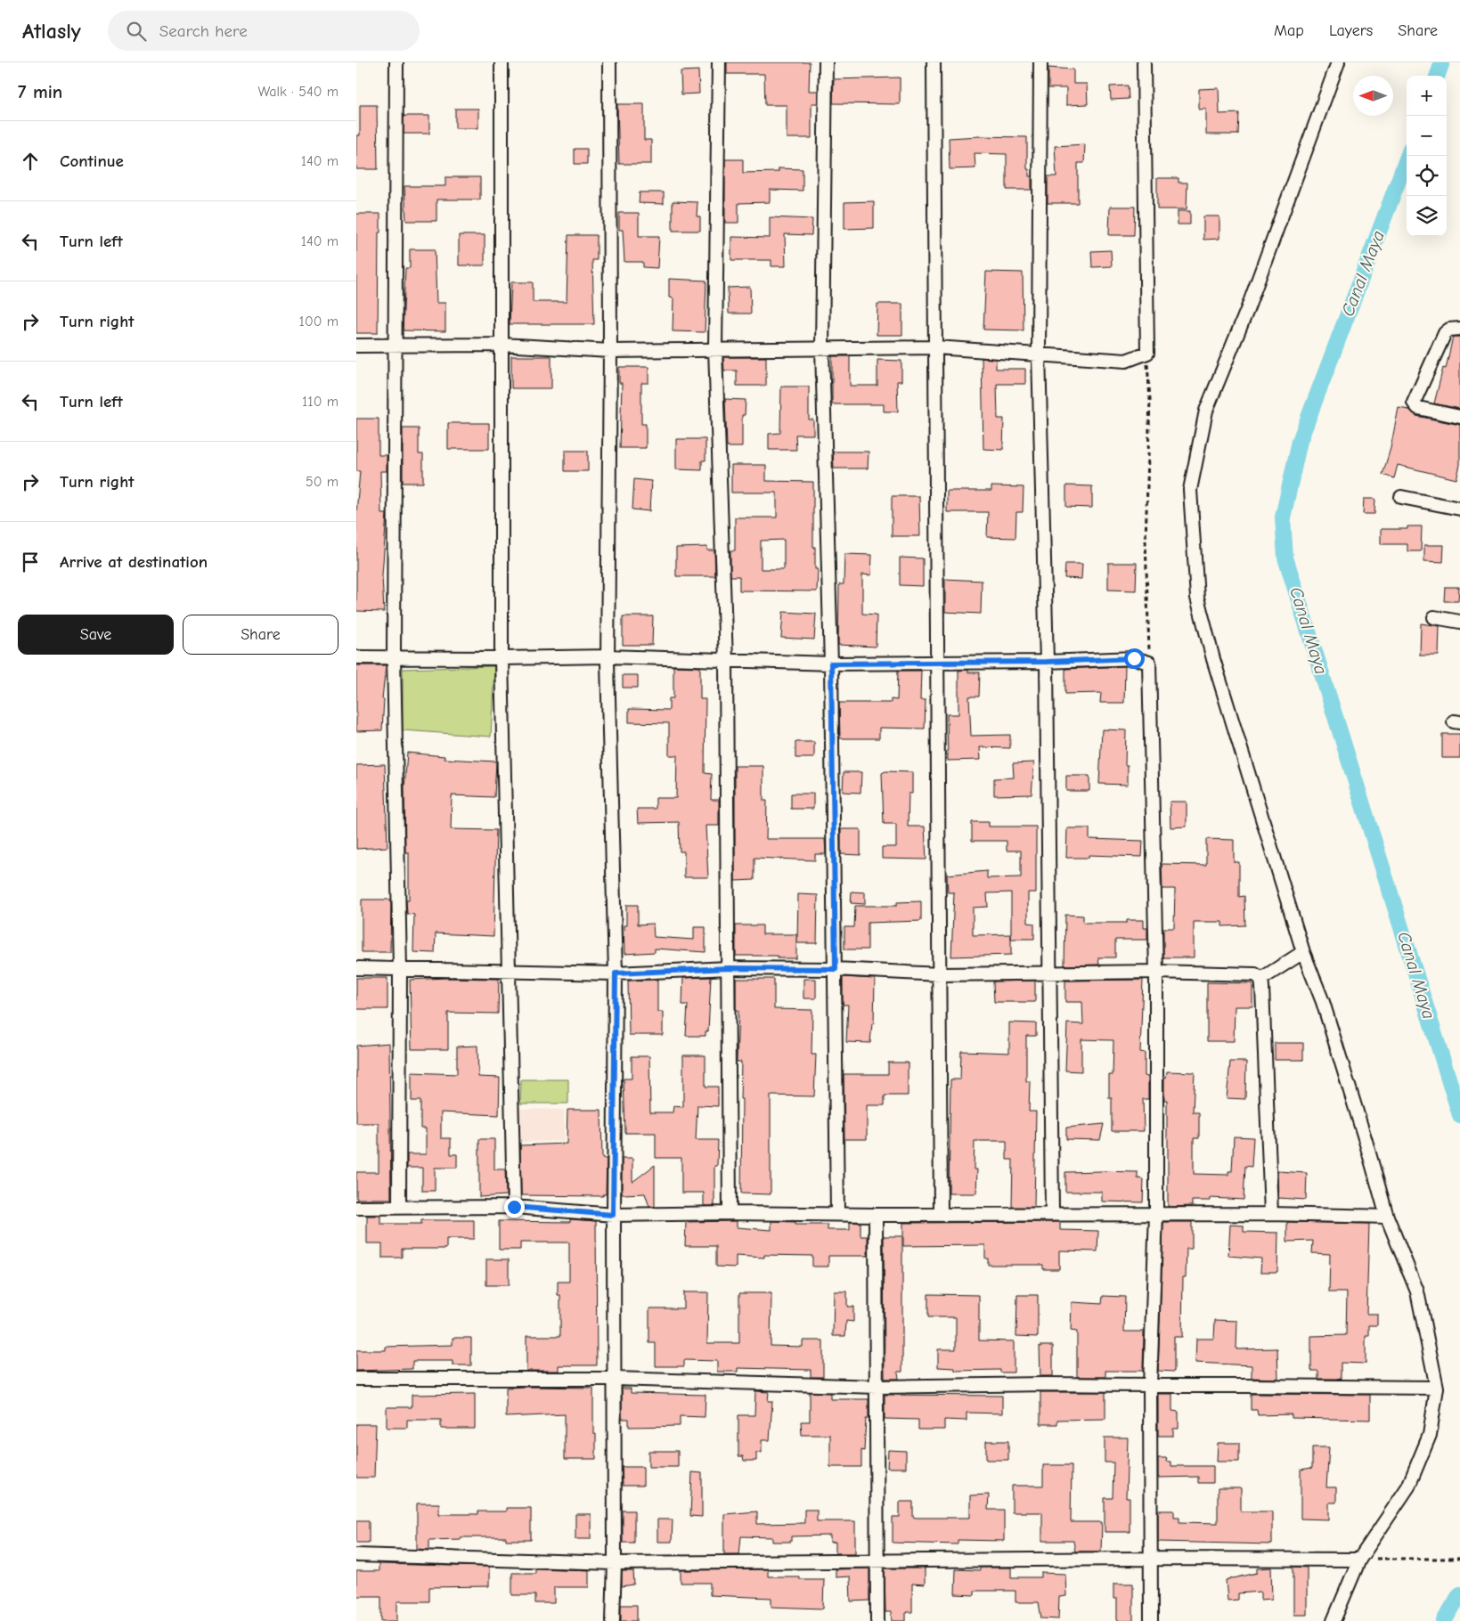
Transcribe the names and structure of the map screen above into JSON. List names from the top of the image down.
{
  "water": ["Canal Maya"],
  "north": "left",
  "page": {
    "header": "Atlasly",
    "search": "Search here",
    "nav": ["Map", "Layers", "Share"],
    "heading": ["7 min", "Walk · 540 m"],
    "map_buttons": ["+", "−"],
    "list": [
      ["Continue", "140 m"],
      ["Turn left", "140 m"],
      ["Turn right", "100 m"],
      ["Turn left", "110 m"],
      ["Turn right", "50 m"],
      "Arrive at destination"
    ],
    "buttons": ["Save", "Share"]
  }
}
